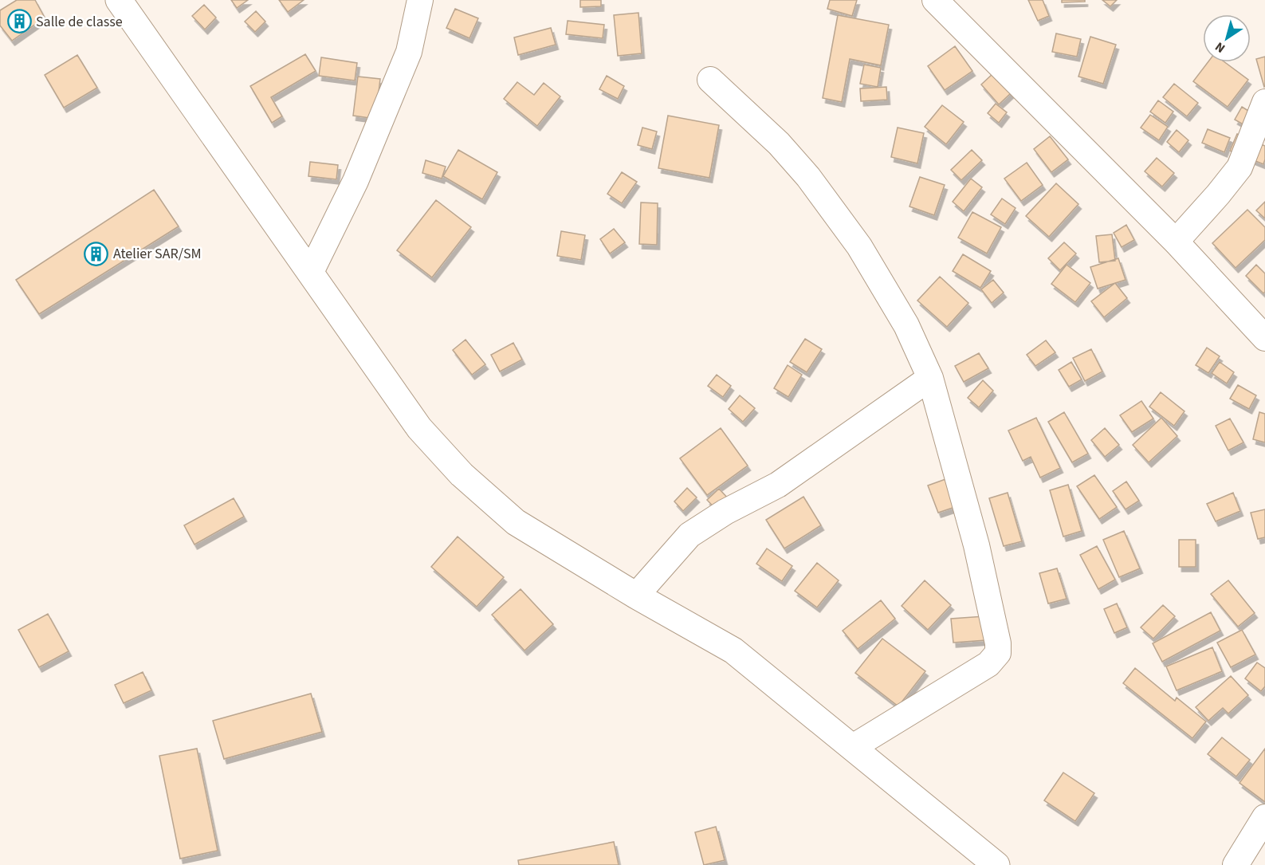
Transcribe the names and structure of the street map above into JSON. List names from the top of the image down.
{
  "places": {
    "building": ["Salle de classe", "Atelier SAR/SM"]
  },
  "north": "bottom left"
}
